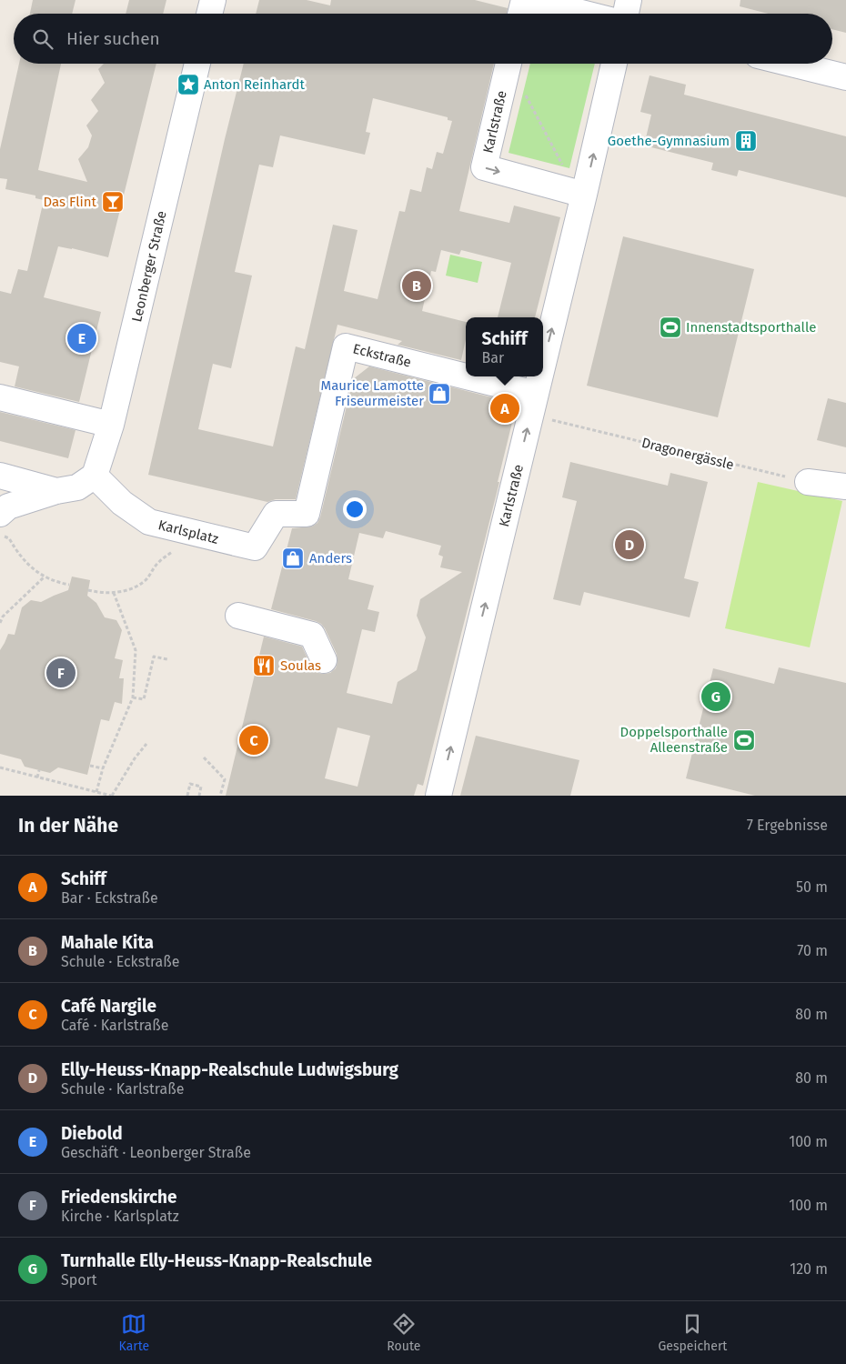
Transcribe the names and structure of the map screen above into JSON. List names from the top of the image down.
{
  "streets": {
    "street": [
      "Karlstraße",
      "Leonberger Straße",
      "Eckstraße",
      "Karlsplatz"
    ],
    "path": ["Dragonergässle"]
  },
  "crossings": [
    ["Karlstraße", "Eckstraße"],
    ["Karlstraße", "Dragonergässle"],
    ["Leonberger Straße", "Karlsplatz"],
    ["Eckstraße", "Dragonergässle"],
    ["Eckstraße", "Karlsplatz"]
  ],
  "places": {
    "place": ["Anton Reinhardt"],
    "building": ["Goethe-Gymnasium"],
    "bar": ["Das Flint"],
    "sports": ["Innenstadtsporthalle", "Doppelsporthalle Alleenstraße"],
    "shop": ["Maurice Lamotte Friseurmeister", "Anders"],
    "restaurant": ["Soulas"]
  },
  "page": {
    "search": "Hier suchen",
    "pins": [
      "B",
      "E",
      "A",
      "D",
      "F",
      "G",
      "C"
    ],
    "popup": ["Schiff", "Bar"],
    "heading": ["In der Nähe", "7 Ergebnisse"],
    "list": [
      {
        "mark": "A",
        "name": "Schiff",
        "note": "Bar · Eckstraße",
        "value": "50 m"
      },
      {
        "mark": "B",
        "name": "Mahale Kita",
        "note": "Schule · Eckstraße",
        "value": "70 m"
      },
      {
        "mark": "C",
        "name": "Café Nargile",
        "note": "Café · Karlstraße",
        "value": "80 m"
      },
      {
        "mark": "D",
        "name": "Elly-Heuss-Knapp-Realschule Ludwigsburg",
        "note": "Schule · Karlstraße",
        "value": "80 m"
      },
      {
        "mark": "E",
        "name": "Diebold",
        "note": "Geschäft · Leonberger Straße",
        "value": "100 m"
      },
      {
        "mark": "F",
        "name": "Friedenskirche",
        "note": "Kirche · Karlsplatz",
        "value": "100 m"
      },
      {
        "mark": "G",
        "name": "Turnhalle Elly-Heuss-Knapp-Realschule",
        "note": "Sport",
        "value": "120 m"
      }
    ],
    "nav": ["Karte", "Route", "Gespeichert"]
  }
}
